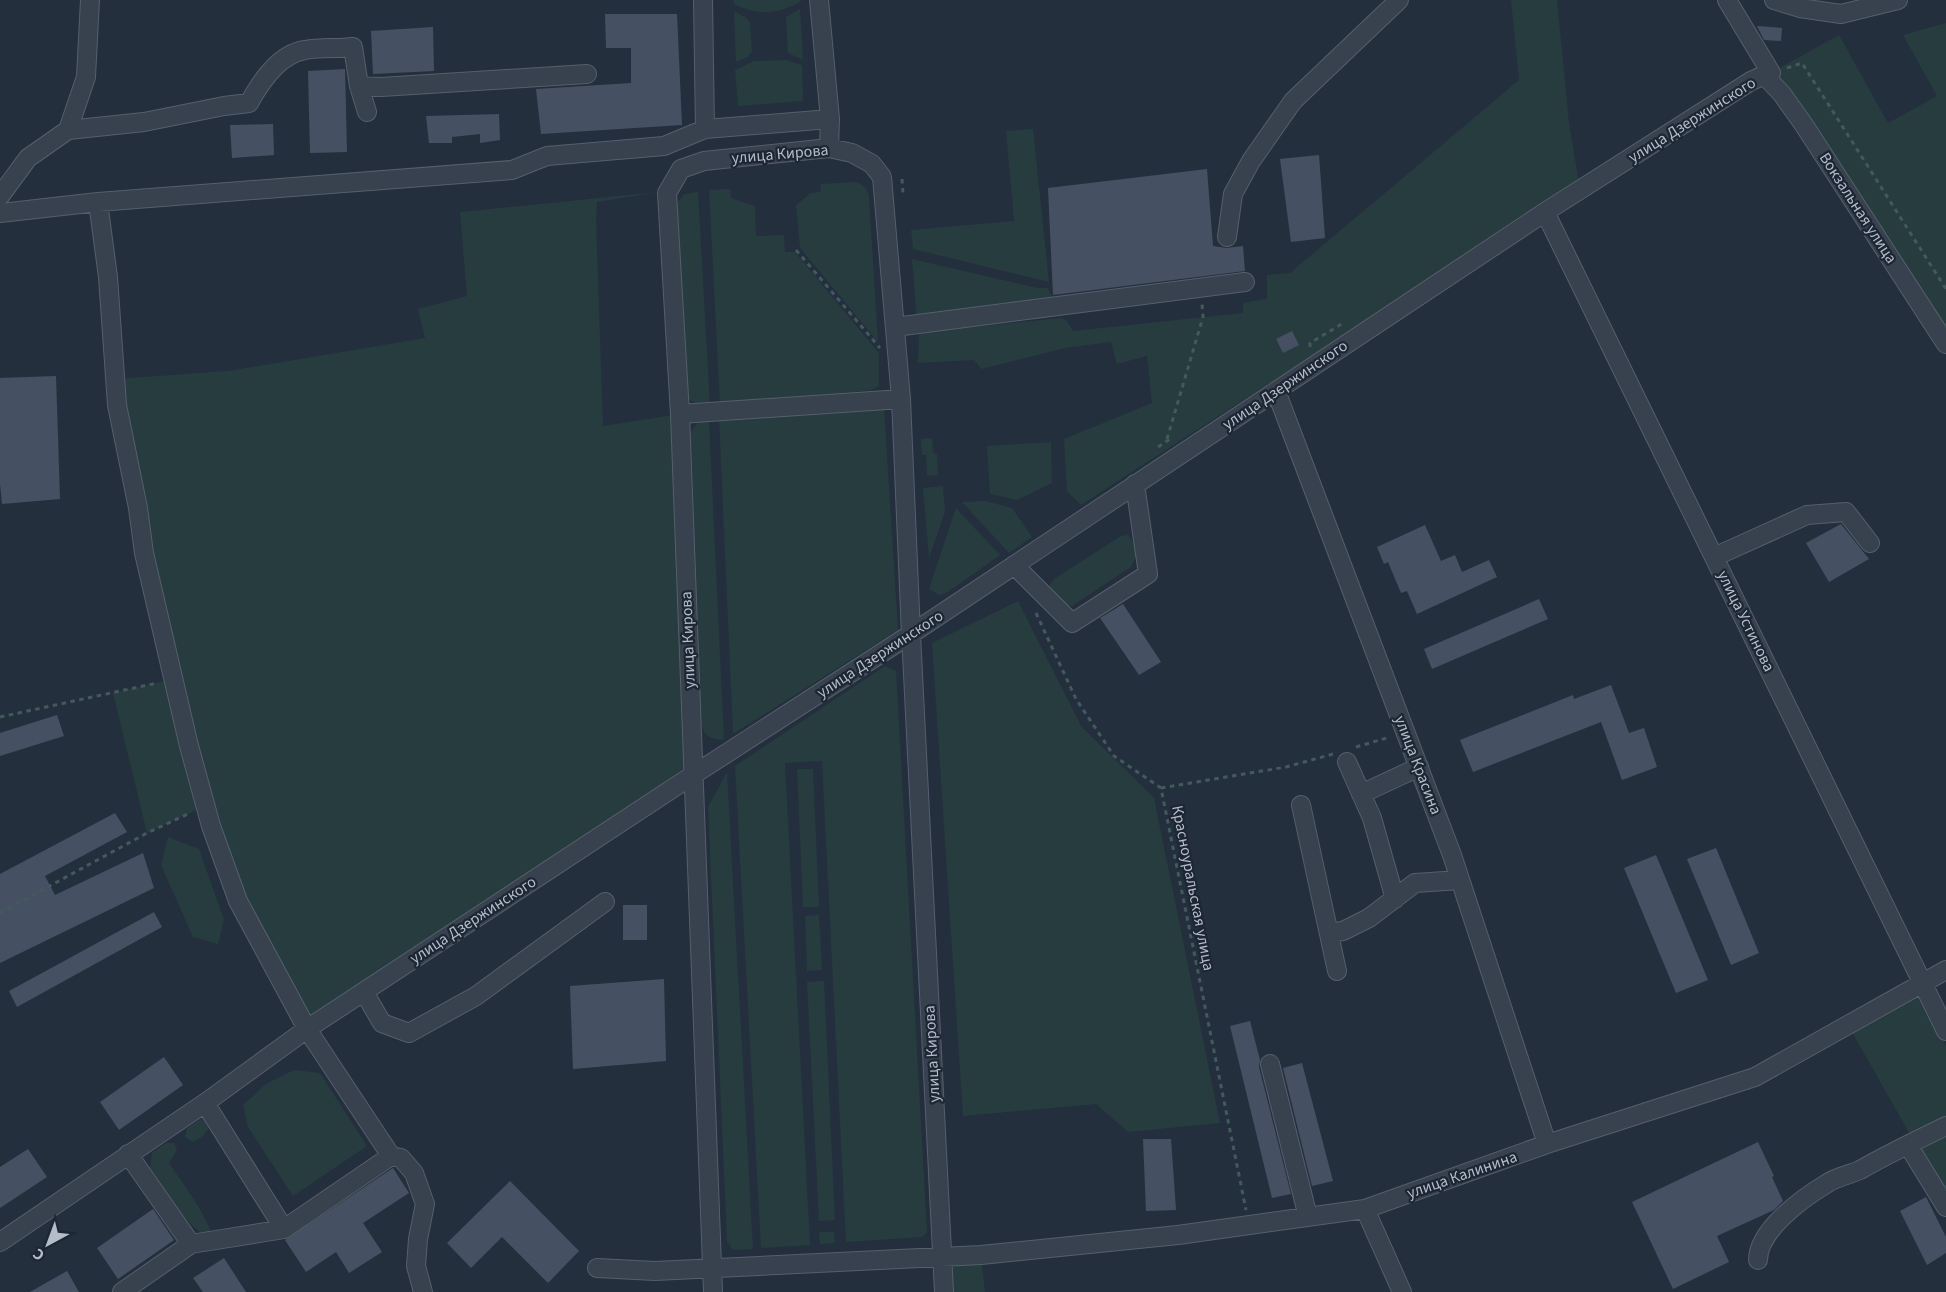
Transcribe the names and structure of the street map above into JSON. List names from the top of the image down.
{
  "streets": {
    "street": [
      "улица Дзержинского",
      "улица Кирова",
      "Вокзальная улица",
      "улица Устинова",
      "улица Красина",
      "улица Калинина"
    ],
    "path": ["Красноуральская улица"]
  },
  "crossings": [
    ["улица Дзержинского", "улица Кирова"],
    ["улица Дзержинского", "Вокзальная улица"],
    ["улица Дзержинского", "улица Устинова"],
    ["улица Дзержинского", "улица Красина"],
    ["улица Кирова", "улица Калинина"],
    ["улица Устинова", "улица Калинина"],
    ["улица Красина", "улица Калинина"],
    ["Красноуральская улица", "улица Калинина"]
  ],
  "north": "bottom left"
}
